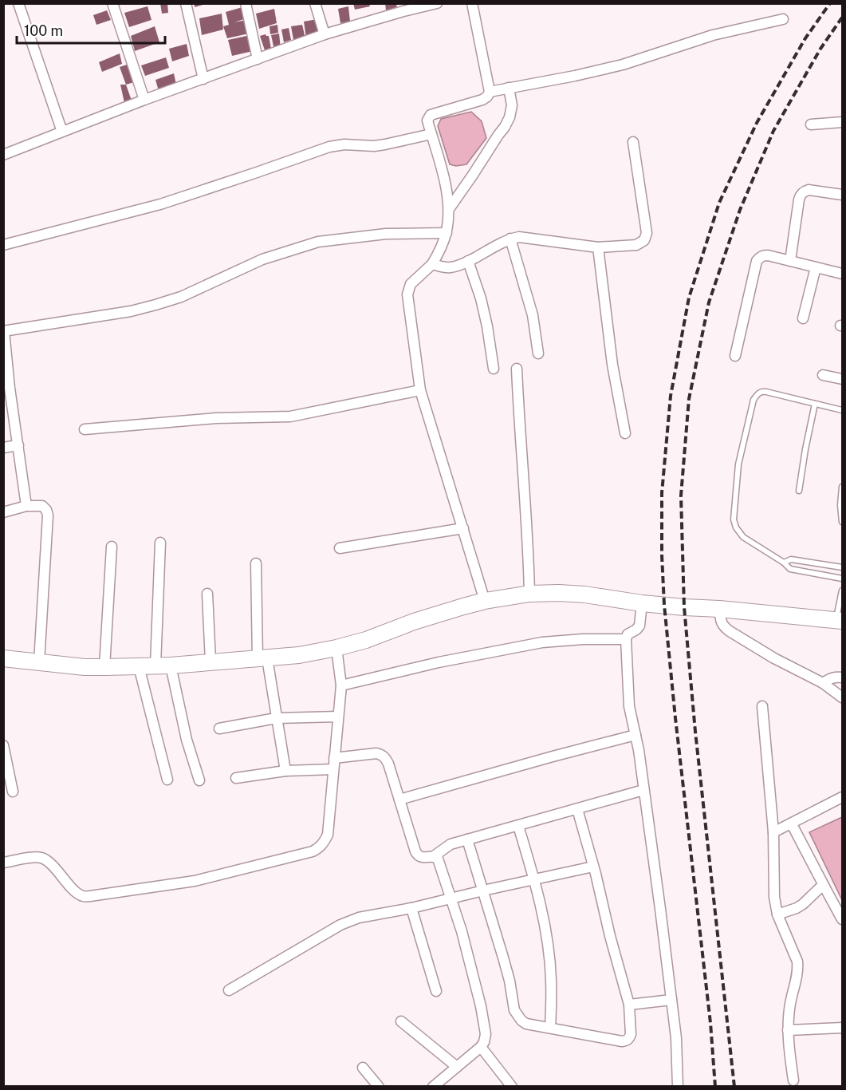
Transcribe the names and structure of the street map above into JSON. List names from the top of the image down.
{
  "scale_bar": "100 m"
}
